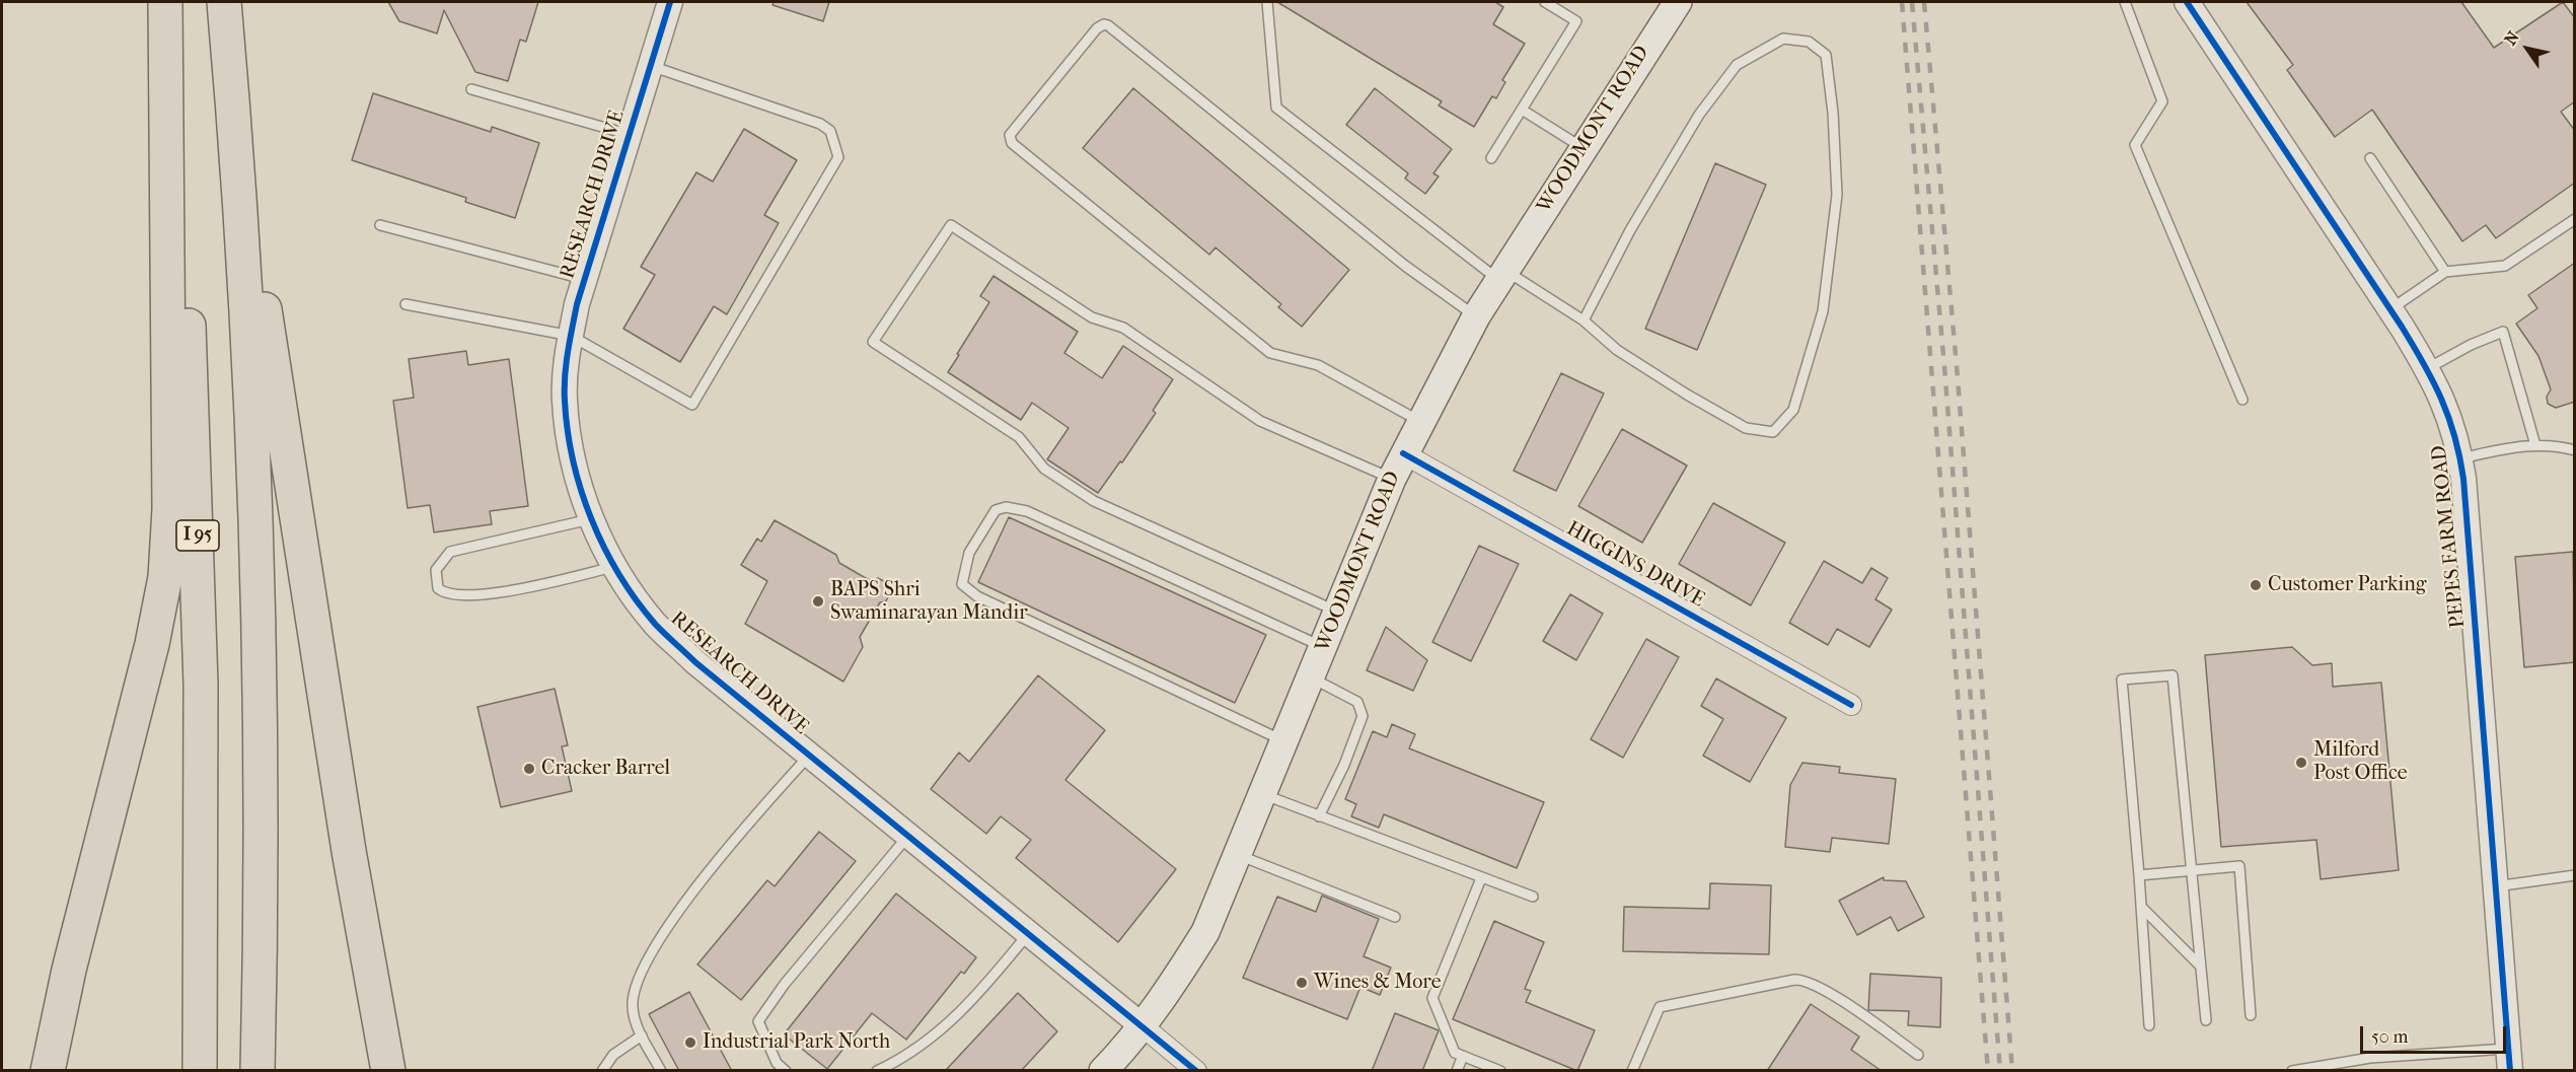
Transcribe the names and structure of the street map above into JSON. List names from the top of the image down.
{
  "streets": {
    "highway": ["I 95"],
    "main road": ["WOODMONT ROAD"],
    "street": ["RESEARCH DRIVE", "PEPES FARM ROAD", "HIGGINS DRIVE"]
  },
  "crossings": [
    ["WOODMONT ROAD", "RESEARCH DRIVE"],
    ["WOODMONT ROAD", "HIGGINS DRIVE"]
  ],
  "places": [
    "Customer Parking",
    "BAPS Shri Swaminarayan Mandir",
    "Milford Post Office",
    "Cracker Barrel",
    "Wines & More",
    "Industrial Park North"
  ],
  "scale_bar": "50 m",
  "north": "top left"
}
